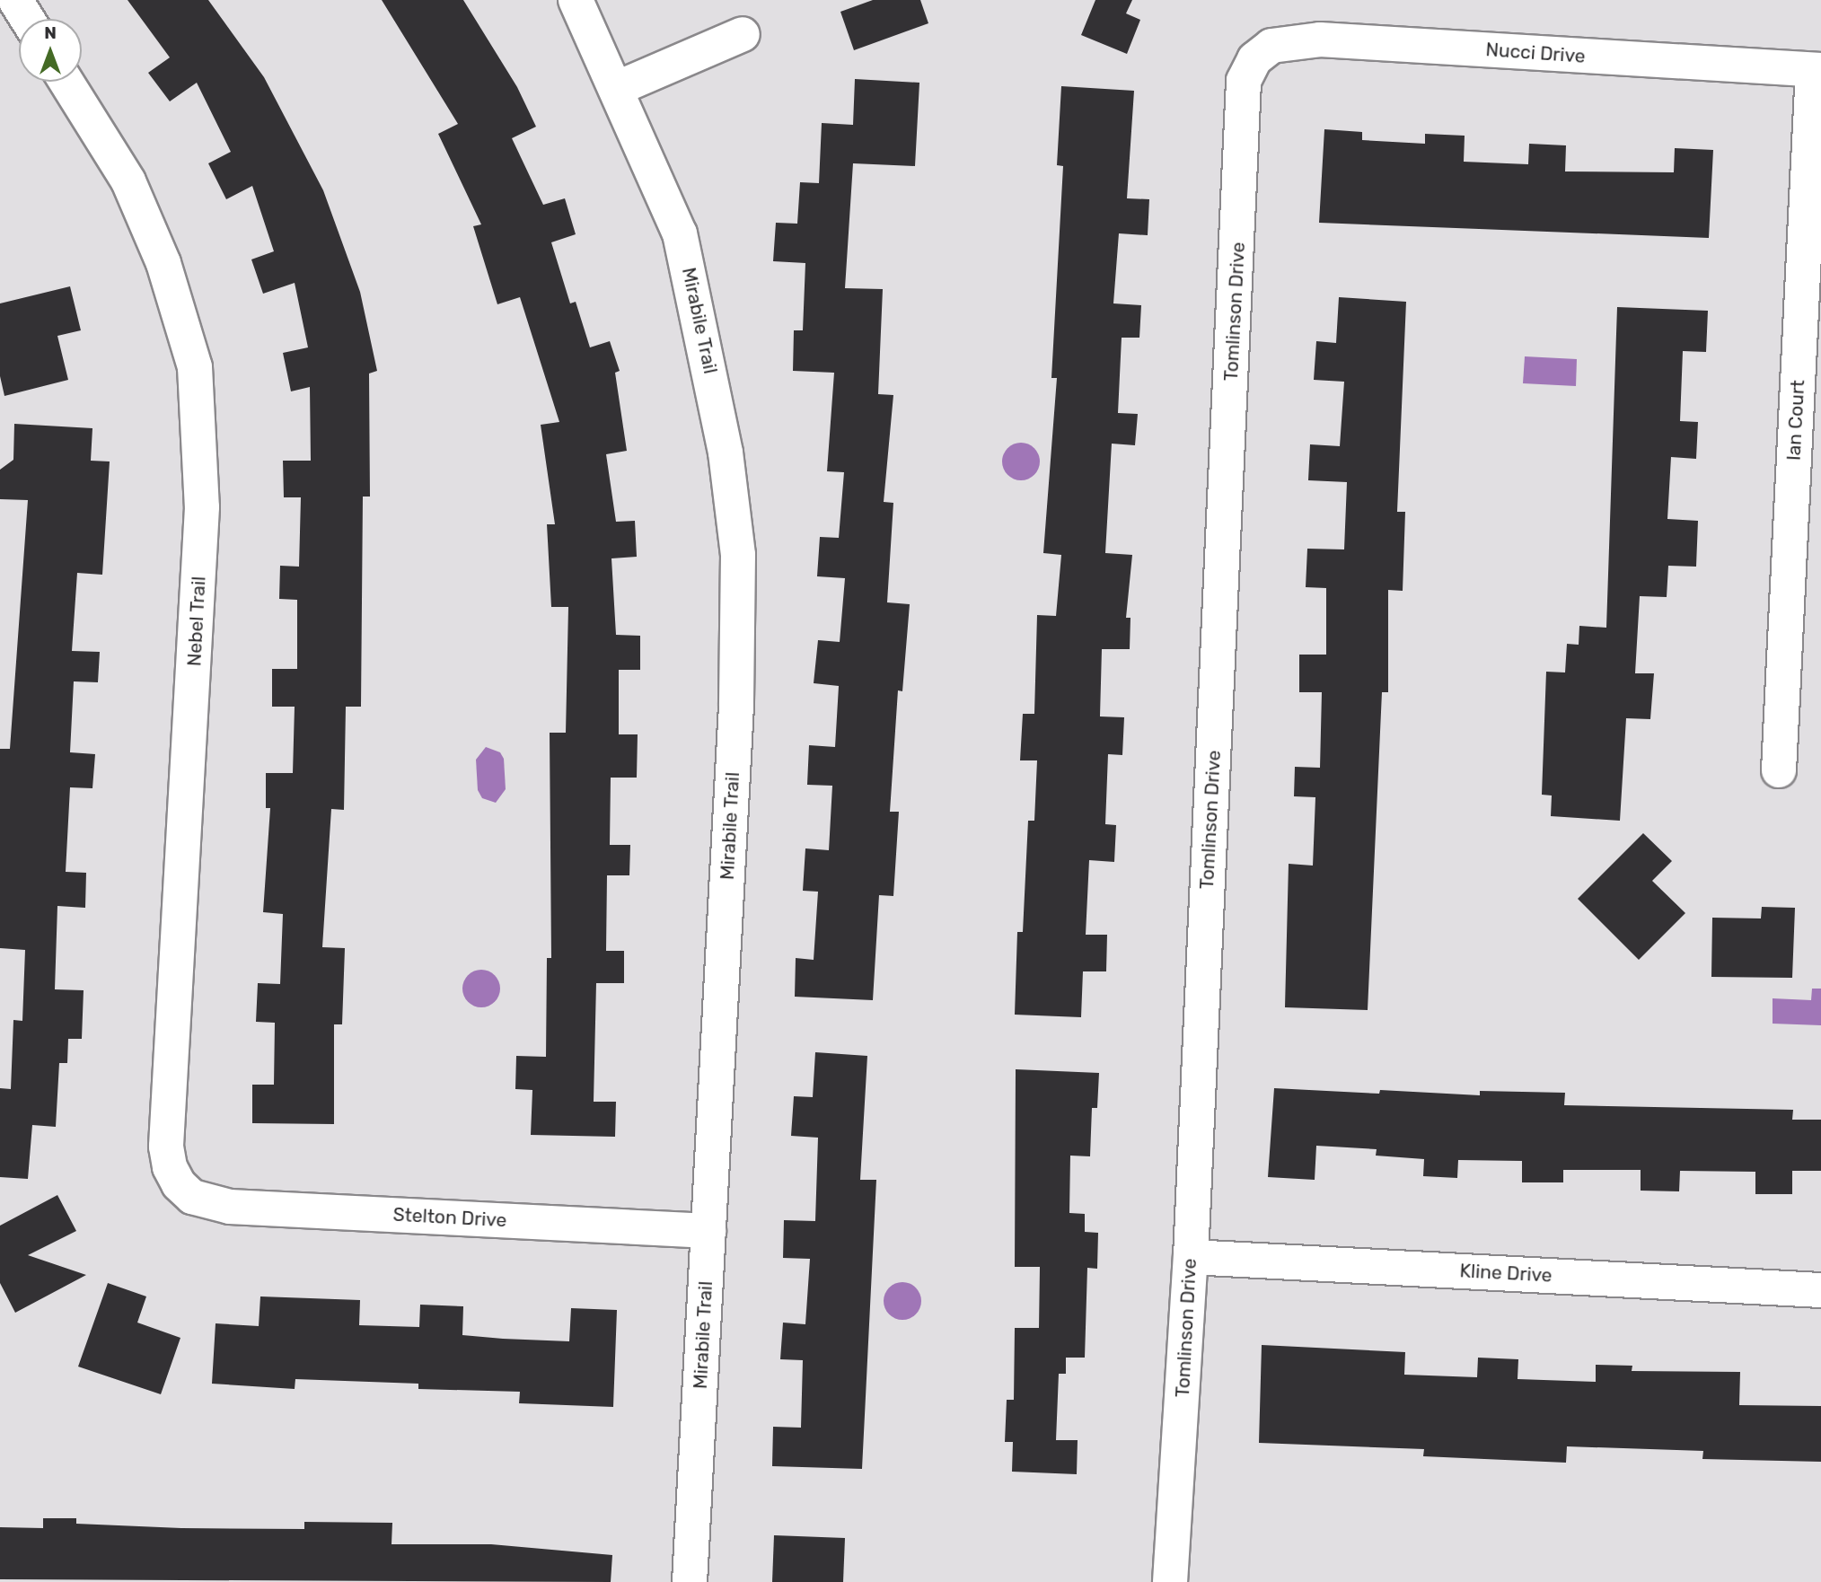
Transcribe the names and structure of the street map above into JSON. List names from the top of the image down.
{
  "streets": {
    "street": [
      "Nucci Drive",
      "Tomlinson Drive",
      "Mirabile Trail",
      "Ian Court",
      "Nebel Trail",
      "Stelton Drive",
      "Kline Drive"
    ]
  },
  "crossings": [
    ["Nucci Drive", "Tomlinson Drive"],
    ["Nucci Drive", "Ian Court"],
    ["Tomlinson Drive", "Kline Drive"],
    ["Mirabile Trail", "Stelton Drive"],
    ["Nebel Trail", "Stelton Drive"]
  ],
  "north": "top"
}
